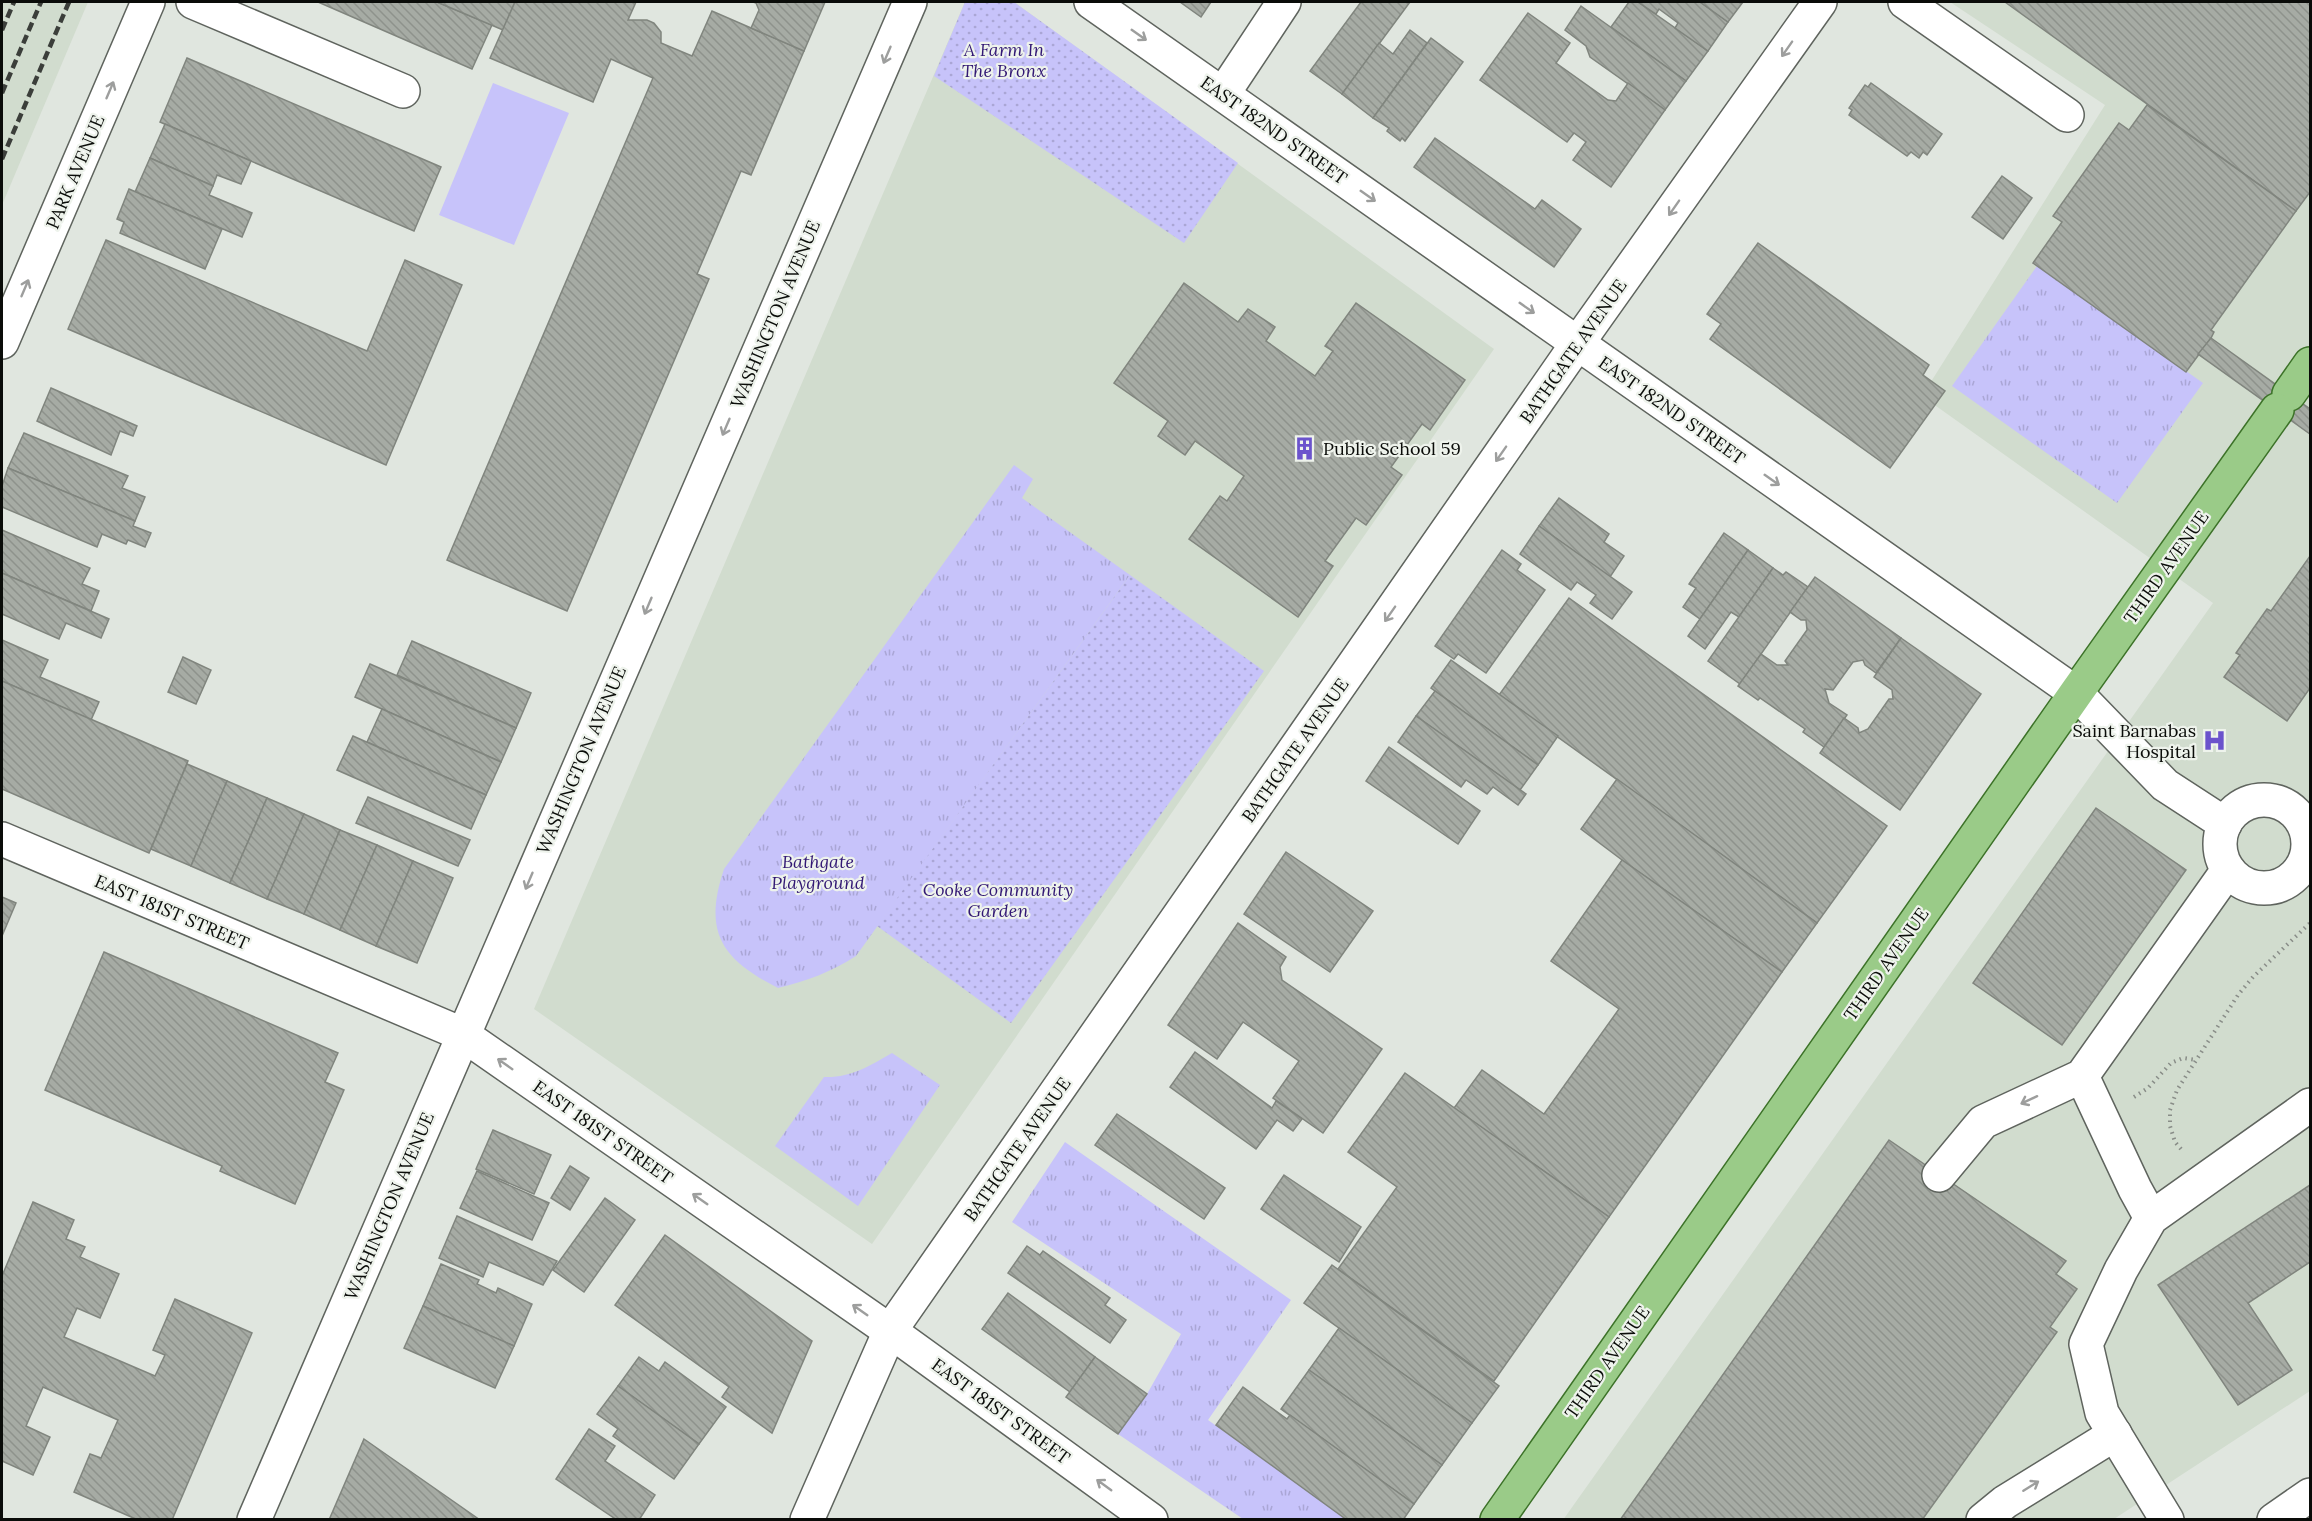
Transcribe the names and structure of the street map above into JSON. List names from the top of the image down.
{
  "streets": {
    "main road": ["THIRD AVENUE"],
    "street": [
      "EAST 182ND STREET",
      "PARK AVENUE",
      "WASHINGTON AVENUE",
      "BATHGATE AVENUE",
      "EAST 181ST STREET"
    ]
  },
  "crossings": [
    ["EAST 182ND STREET", "BATHGATE AVENUE"],
    ["EAST 182ND STREET", "THIRD AVENUE"],
    ["WASHINGTON AVENUE", "EAST 181ST STREET"],
    ["BATHGATE AVENUE", "EAST 181ST STREET"]
  ],
  "one_way": [
    "EAST 182ND STREET",
    "PARK AVENUE",
    "WASHINGTON AVENUE",
    "BATHGATE AVENUE",
    "EAST 181ST STREET"
  ],
  "parks": ["A Farm In The Bronx", "Bathgate Playground", "Cooke Community Garden"],
  "places": {
    "building": ["Public School 59"],
    "hospital": ["Saint Barnabas Hospital"]
  }
}
